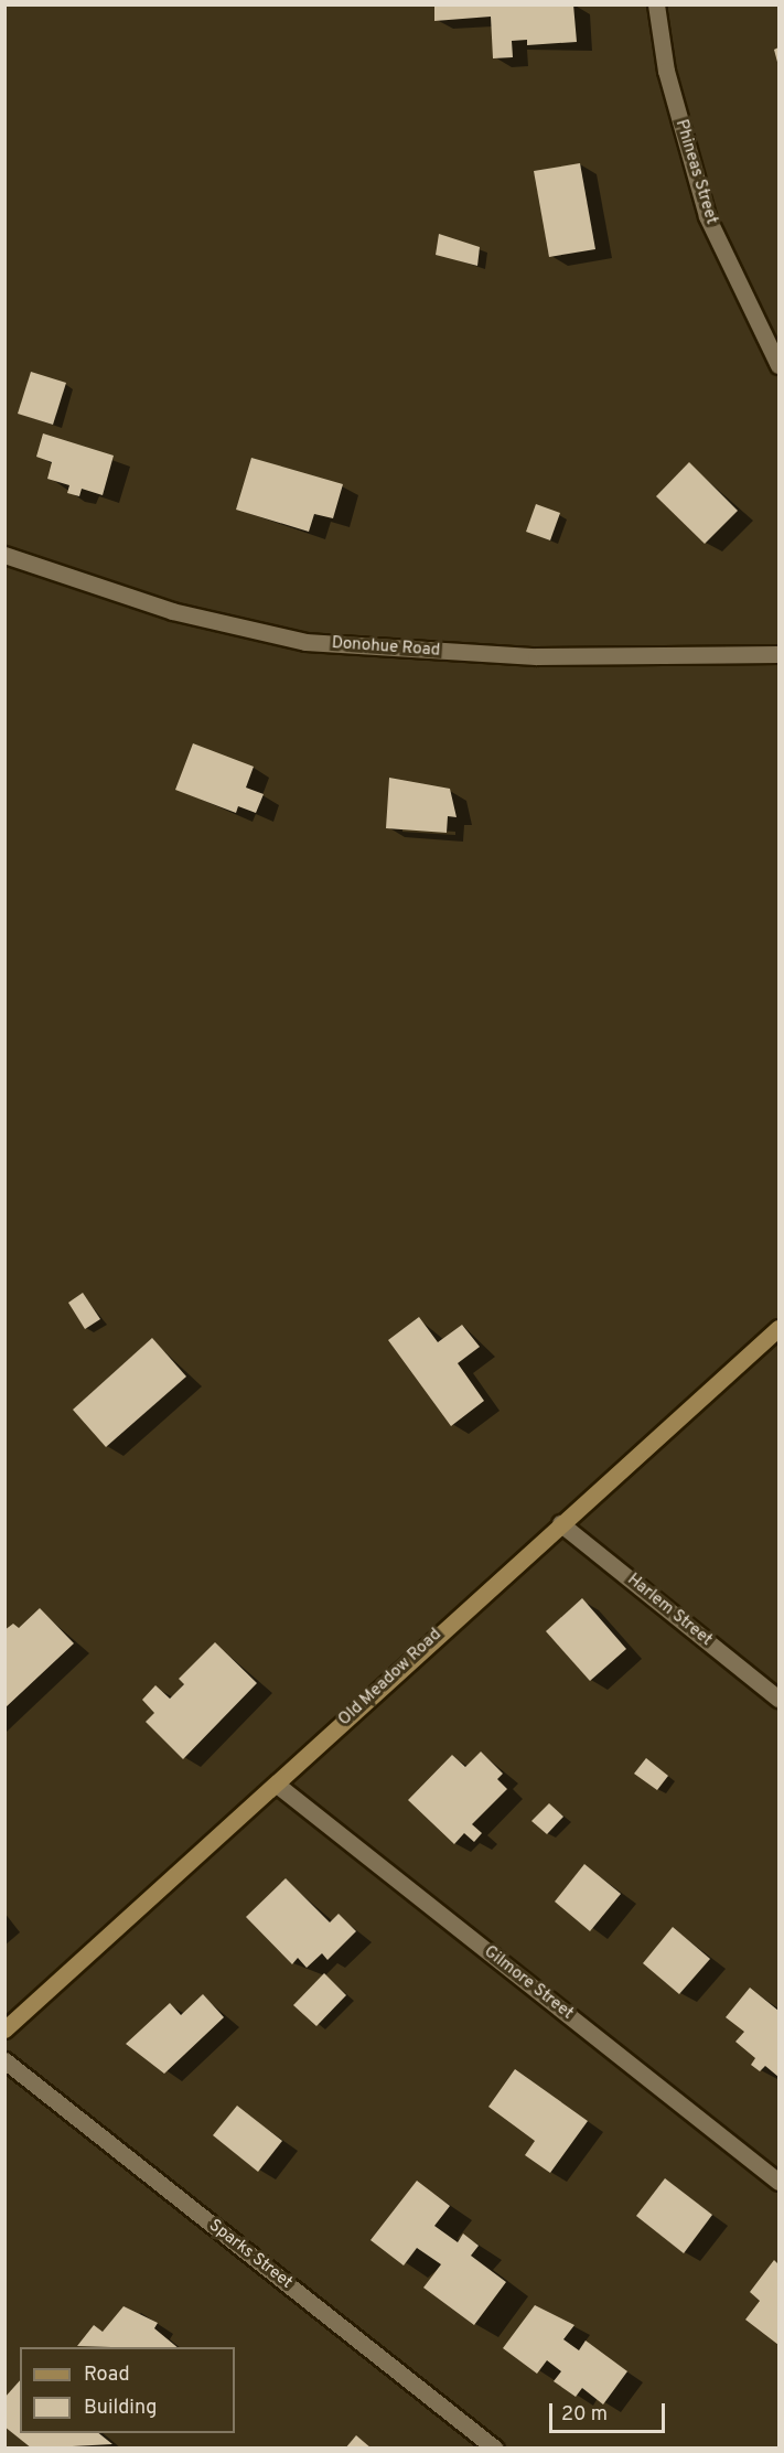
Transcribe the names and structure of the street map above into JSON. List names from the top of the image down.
{
  "streets": {
    "street": [
      "Phineas Street",
      "Donohue Road",
      "Harlem Street",
      "Old Meadow Road",
      "Gilmore Street",
      "Sparks Street"
    ]
  },
  "crossings": [
    ["Harlem Street", "Old Meadow Road"],
    ["Old Meadow Road", "Gilmore Street"]
  ],
  "legend": ["Road", "Building"],
  "scale_bar": "20 m"
}
